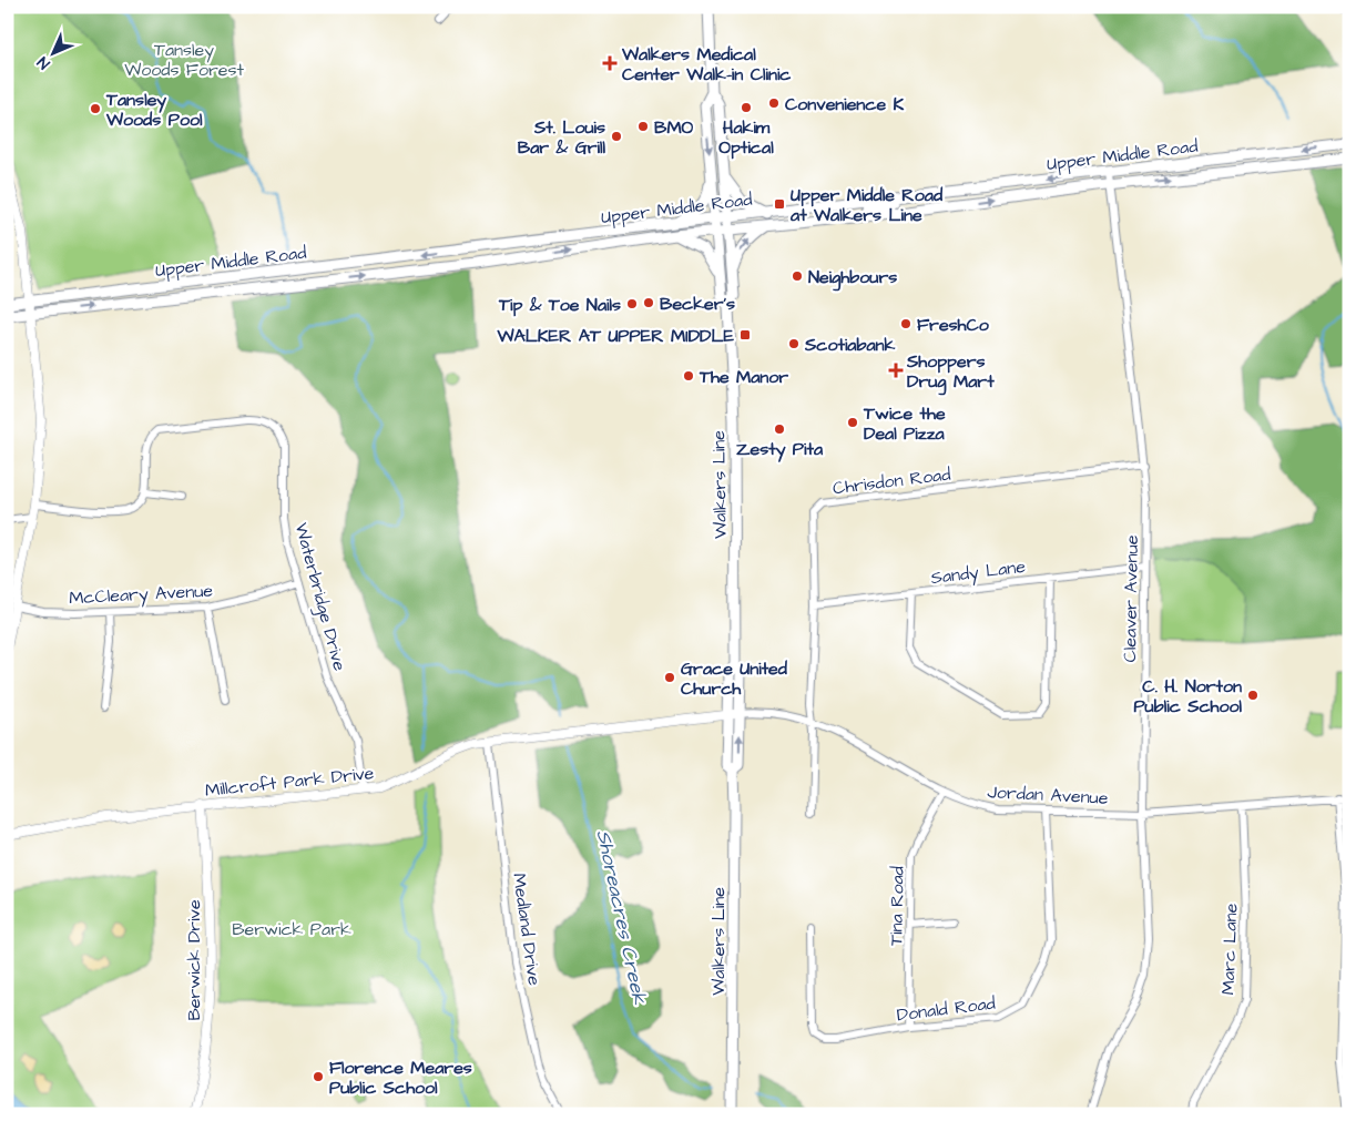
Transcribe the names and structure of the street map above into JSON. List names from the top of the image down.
{
  "streets": {
    "main road": ["Upper Middle Road", "Walkers Line"],
    "street": [
      "Chrisdon Road",
      "Sandy Lane",
      "McCleary Avenue",
      "Waterbridge Drive",
      "Cleaver Avenue",
      "Millcroft Park Drive",
      "Jordan Avenue",
      "Tina Road",
      "Medland Drive",
      "Marc Lane",
      "Berwick Drive",
      "Donald Road"
    ]
  },
  "crossings": [
    ["Upper Middle Road", "Walkers Line"],
    ["Upper Middle Road", "Cleaver Avenue"],
    ["Chrisdon Road", "Sandy Lane"],
    ["Chrisdon Road", "Cleaver Avenue"],
    ["Chrisdon Road", "Jordan Avenue"],
    ["Walkers Line", "Millcroft Park Drive"],
    ["Walkers Line", "Jordan Avenue"],
    ["Sandy Lane", "Cleaver Avenue"],
    ["McCleary Avenue", "Waterbridge Drive"],
    ["Waterbridge Drive", "Millcroft Park Drive"],
    ["Cleaver Avenue", "Jordan Avenue"],
    ["Millcroft Park Drive", "Jordan Avenue"],
    ["Millcroft Park Drive", "Medland Drive"],
    ["Millcroft Park Drive", "Berwick Drive"],
    ["Jordan Avenue", "Tina Road"],
    ["Jordan Avenue", "Marc Lane"],
    ["Jordan Avenue", "Donald Road"],
    ["Tina Road", "Donald Road"]
  ],
  "water": ["Shoreacres Creek"],
  "parks": ["Tansley Woods Forest", "Berwick Park"],
  "places": {
    "health": ["Walkers Medical Center Walk-in Clinic", "Shoppers Drug Mart"],
    "other": [
      "Convenience K",
      "Hakim Optical",
      "Tansley Woods Pool",
      "BMO",
      "St. Louis Bar & Grill",
      "Neighbours",
      "Becker's",
      "Tip & Toe Nails",
      "FreshCo",
      "Scotiabank",
      "The Manor",
      "Twice the Deal Pizza",
      "Zesty Pita",
      "Grace United Church",
      "C. H. Norton Public School",
      "Florence Meares Public School"
    ],
    "transit": ["Upper Middle Road at Walkers Line", "WALKER AT UPPER MIDDLE"]
  },
  "north": "bottom left"
}
